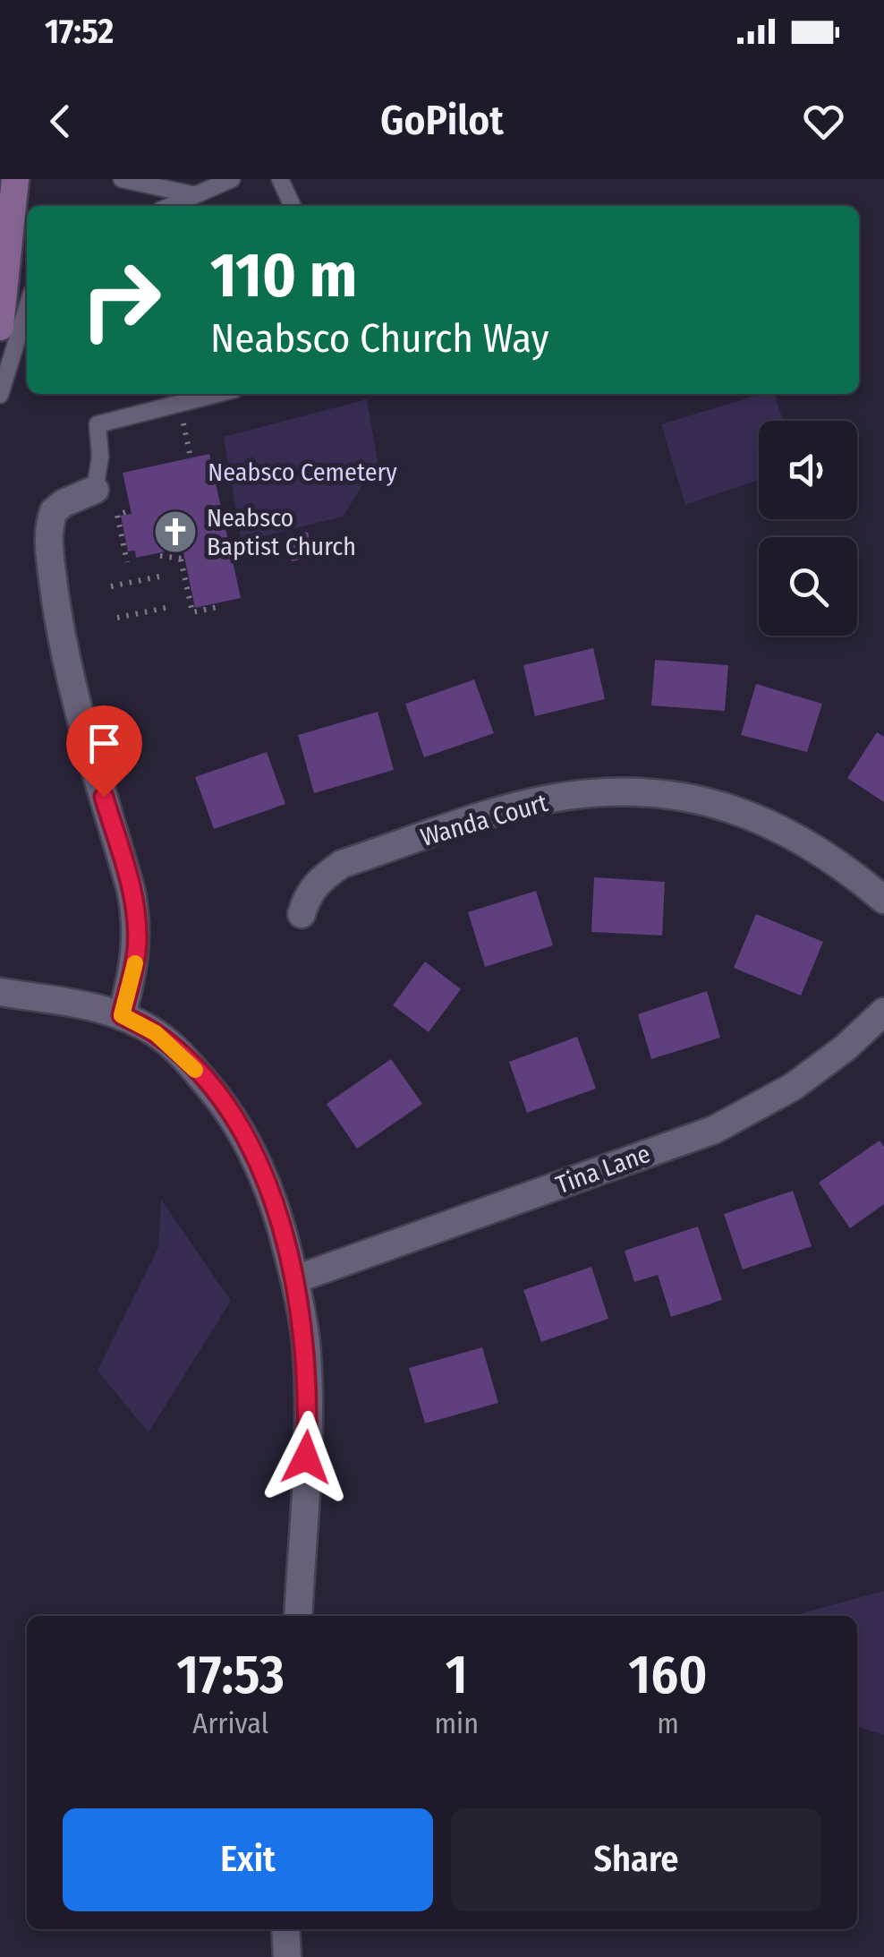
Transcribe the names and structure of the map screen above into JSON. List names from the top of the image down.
{
  "streets": {
    "street": ["Wanda Court", "Tina Lane"]
  },
  "parks": ["Neabsco Cemetery"],
  "places": {
    "church": ["Neabsco Baptist Church"]
  },
  "page": {
    "status": "17:52",
    "header": "GoPilot",
    "turn": ["110 m", "Neabsco Church Way"],
    "eta": [
      "17:53",
      "Arrival",
      "1",
      "min",
      "160",
      "m"
    ],
    "buttons": ["Exit", "Share"]
  }
}
